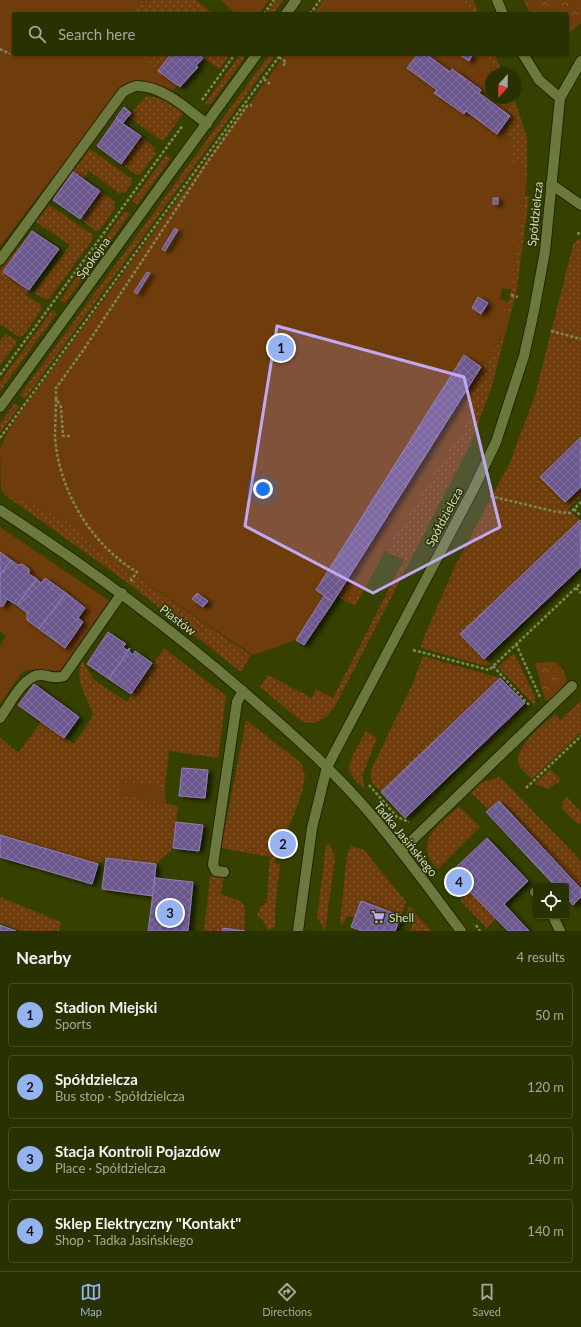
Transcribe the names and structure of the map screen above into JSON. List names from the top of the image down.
{
  "streets": {
    "street": [
      "Spółdzielcza",
      "Spokojna",
      "Piastów",
      "Tadka Jasińskiego"
    ]
  },
  "crossings": [
    ["Spółdzielcza", "Piastów"],
    ["Spółdzielcza", "Tadka Jasińskiego"],
    ["Piastów", "Tadka Jasińskiego"]
  ],
  "places": {
    "supermarket": ["Shell"]
  },
  "north": "bottom",
  "page": {
    "search": "Search here",
    "pins": [
      "1",
      "2",
      "4",
      "3"
    ],
    "heading": ["Nearby", "4 results"],
    "list": [
      {
        "mark": "1",
        "name": "Stadion Miejski",
        "note": "Sports",
        "value": "50 m"
      },
      {
        "mark": "2",
        "name": "Spółdzielcza",
        "note": "Bus stop · Spółdzielcza",
        "value": "120 m"
      },
      {
        "mark": "3",
        "name": "Stacja Kontroli Pojazdów",
        "note": "Place · Spółdzielcza",
        "value": "140 m"
      },
      {
        "mark": "4",
        "name": "Sklep Elektryczny \"Kontakt\"",
        "note": "Shop · Tadka Jasińskiego",
        "value": "140 m"
      }
    ],
    "nav": ["Map", "Directions", "Saved"]
  }
}
